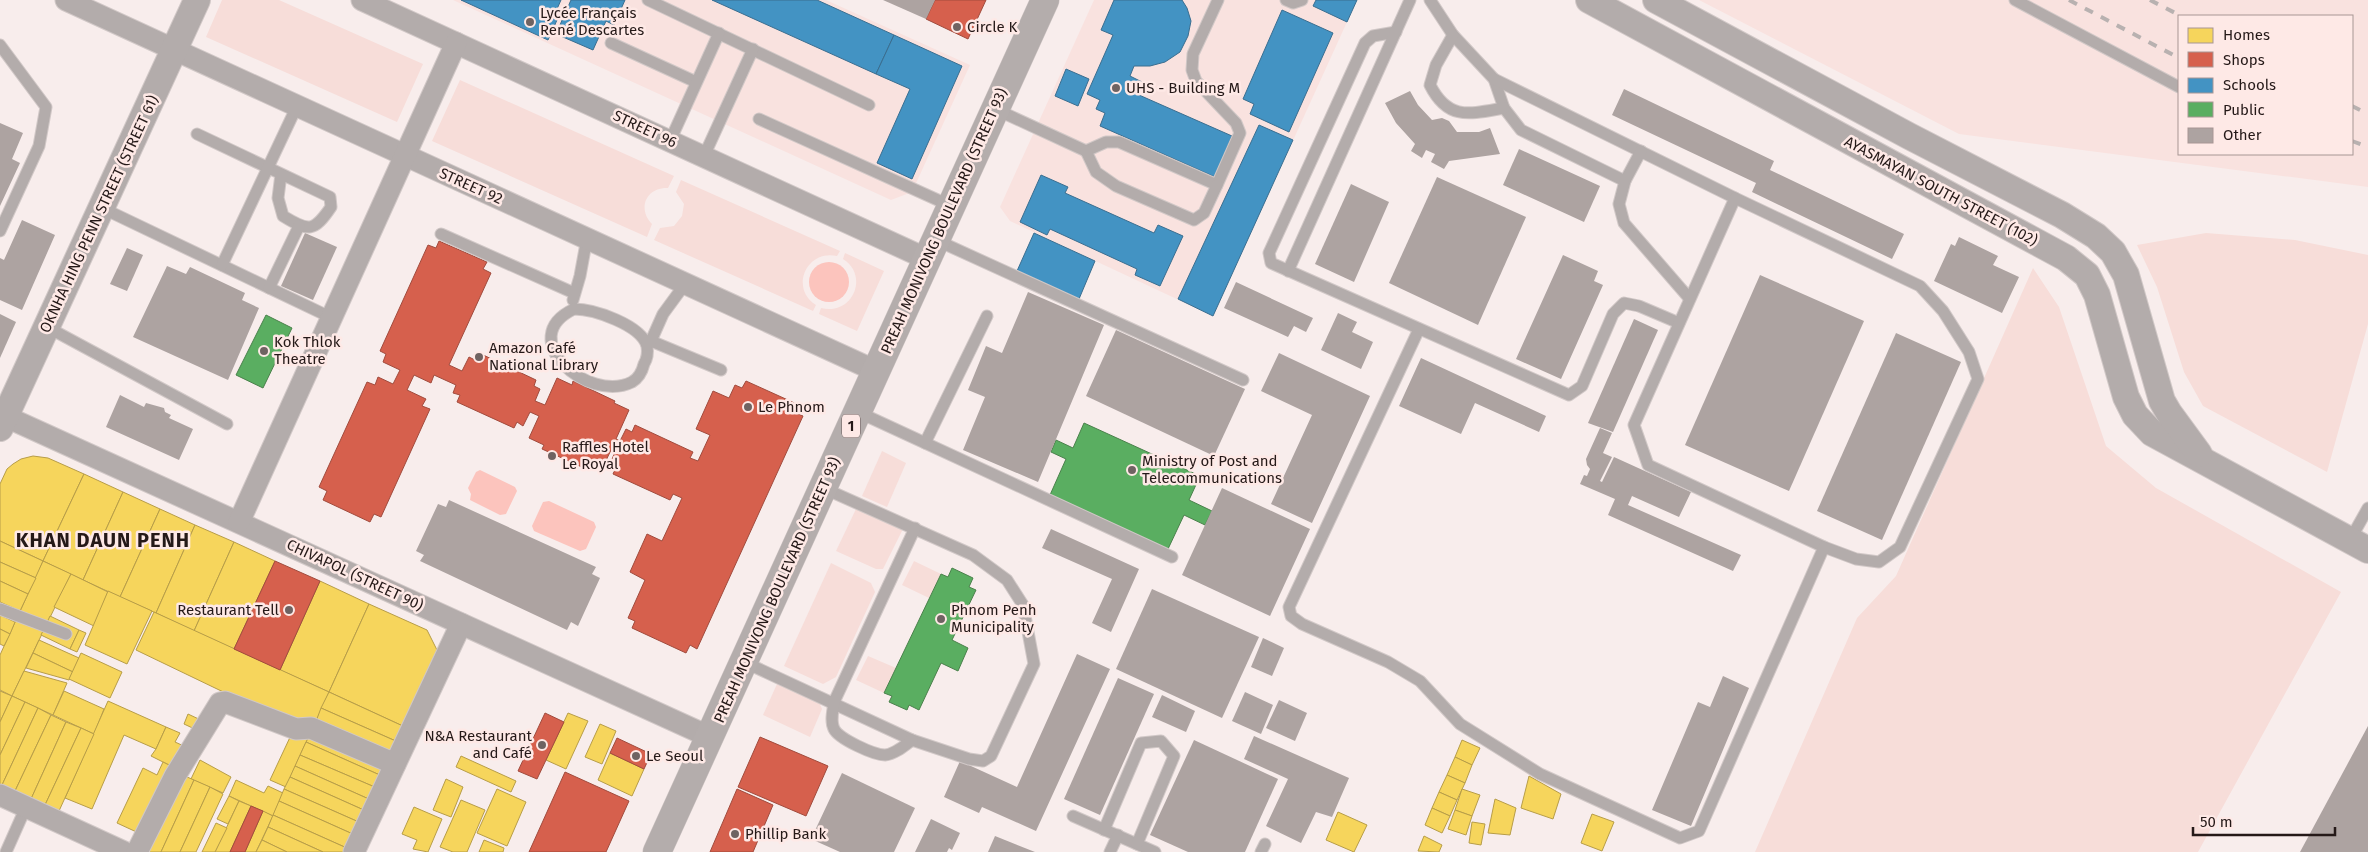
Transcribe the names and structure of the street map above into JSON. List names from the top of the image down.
{
  "streets": {
    "highway": ["PREAH MONIVONG BOULEVARD (STREET 93)", "1"],
    "street": [
      "STREET 96",
      "STREET 92",
      "AYASMAYAN SOUTH STREET (102)",
      "OKNHA HING PENN STREET (STREET 61)",
      "CHIVAPOL (STREET 90)"
    ]
  },
  "crossings": [
    ["STREET 96", "PREAH MONIVONG BOULEVARD (STREET 93)"],
    ["STREET 92", "OKNHA HING PENN STREET (STREET 61)"],
    ["STREET 92", "PREAH MONIVONG BOULEVARD (STREET 93)"],
    ["OKNHA HING PENN STREET (STREET 61)", "CHIVAPOL (STREET 90)"],
    ["PREAH MONIVONG BOULEVARD (STREET 93)", "CHIVAPOL (STREET 90)"]
  ],
  "districts": ["KHAN DAUN PENH"],
  "places": [
    "Lycée Français René Descartes",
    "Circle K",
    "UHS - Building M",
    "Kok Thlok Theatre",
    "Amazon Café National Library",
    "Le Phnom",
    "Raffles Hotel Le Royal",
    "Ministry of Post and Telecommunications",
    "Restaurant Tell",
    "Phnom Penh Municipality",
    "N&A Restaurant and Café",
    "Le Seoul",
    "Phillip Bank"
  ],
  "legend": [
    "Homes",
    "Shops",
    "Schools",
    "Public",
    "Other"
  ],
  "scale_bar": "50 m"
}
